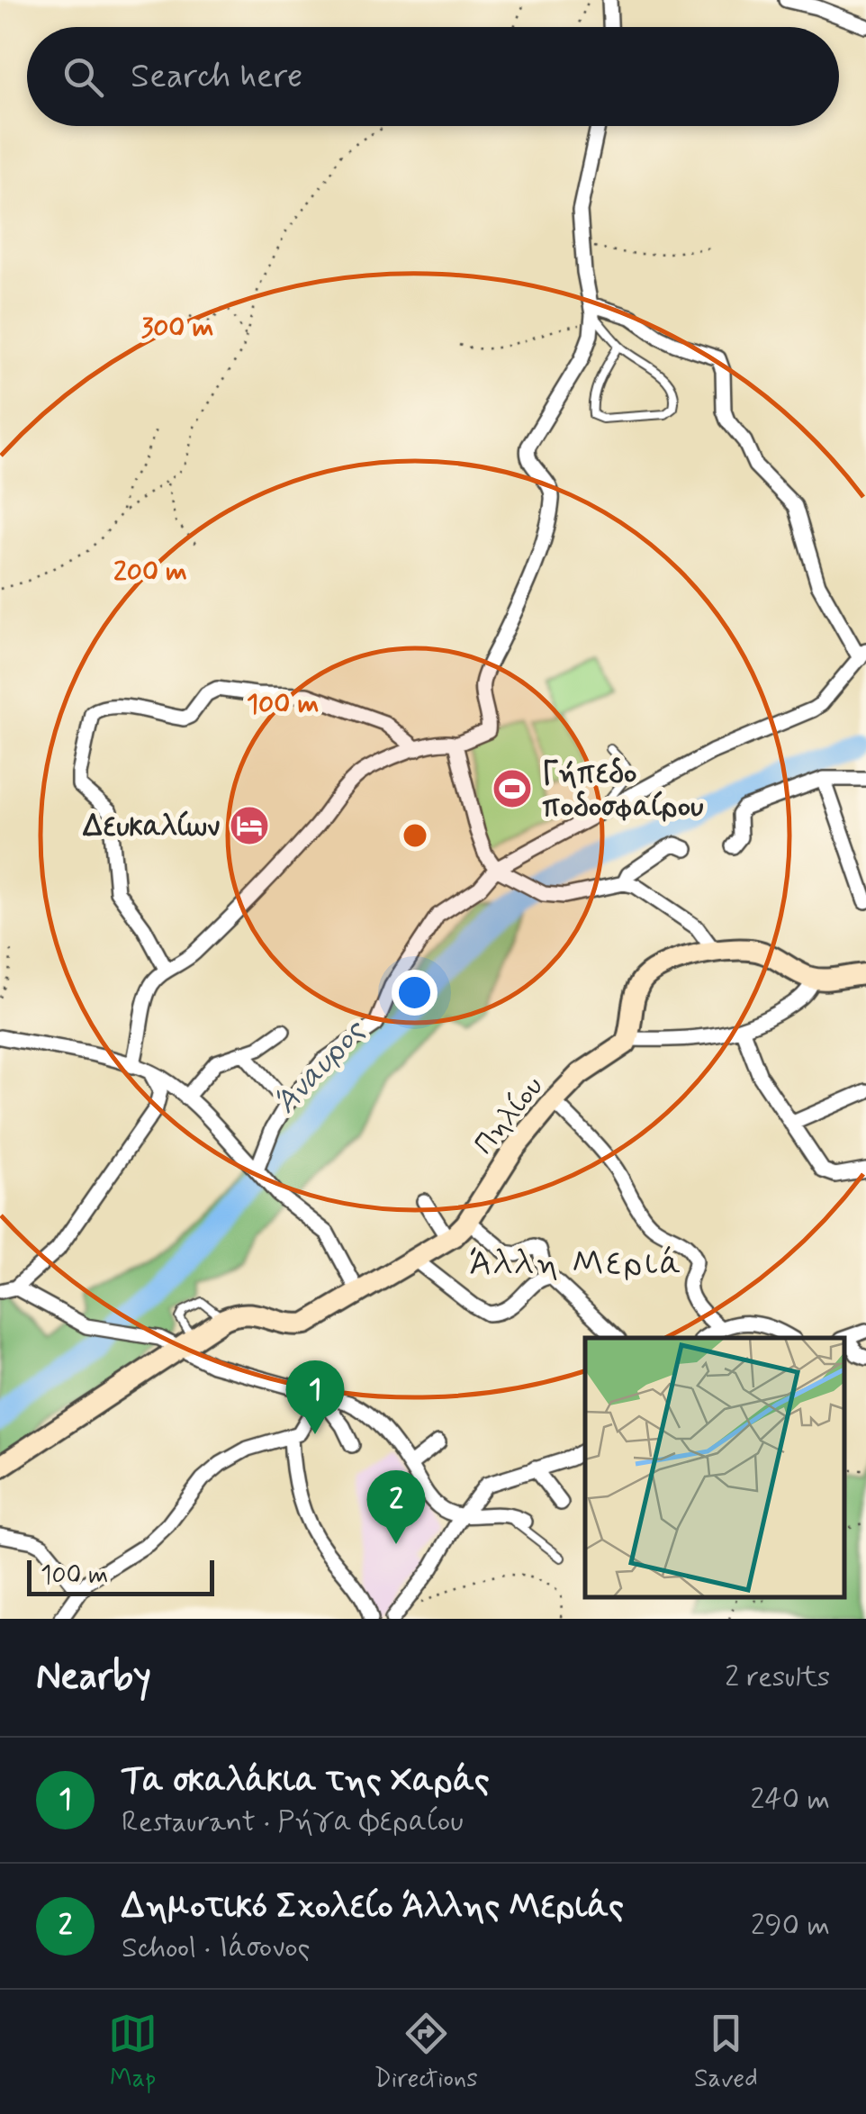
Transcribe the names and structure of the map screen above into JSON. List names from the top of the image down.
{
  "streets": {
    "main road": ["Πηλίου"]
  },
  "districts": ["Άλλη Μεριά"],
  "water": ["Άναυρος"],
  "places": {
    "sports": ["Γήπεδο ποδοσφαίρου"],
    "hotel": ["Δευκαλίων"]
  },
  "scale_bar": "100 m",
  "page": {
    "search": "Search here",
    "pins": ["1", "2"],
    "scale": "100 m",
    "heading": ["Nearby", "2 results"],
    "list": [
      {
        "mark": "1",
        "name": "Τα σκαλάκια της Χαράς",
        "note": "Restaurant · Ρήγα Φεραίου",
        "value": "240 m"
      },
      {
        "mark": "2",
        "name": "Δημοτικό Σχολείο Άλλης Μεριάς",
        "note": "School · Ιάσονος",
        "value": "290 m"
      }
    ],
    "nav": ["Map", "Directions", "Saved"]
  },
  "rings": ["300 m", "200 m", "100 m"]
}
